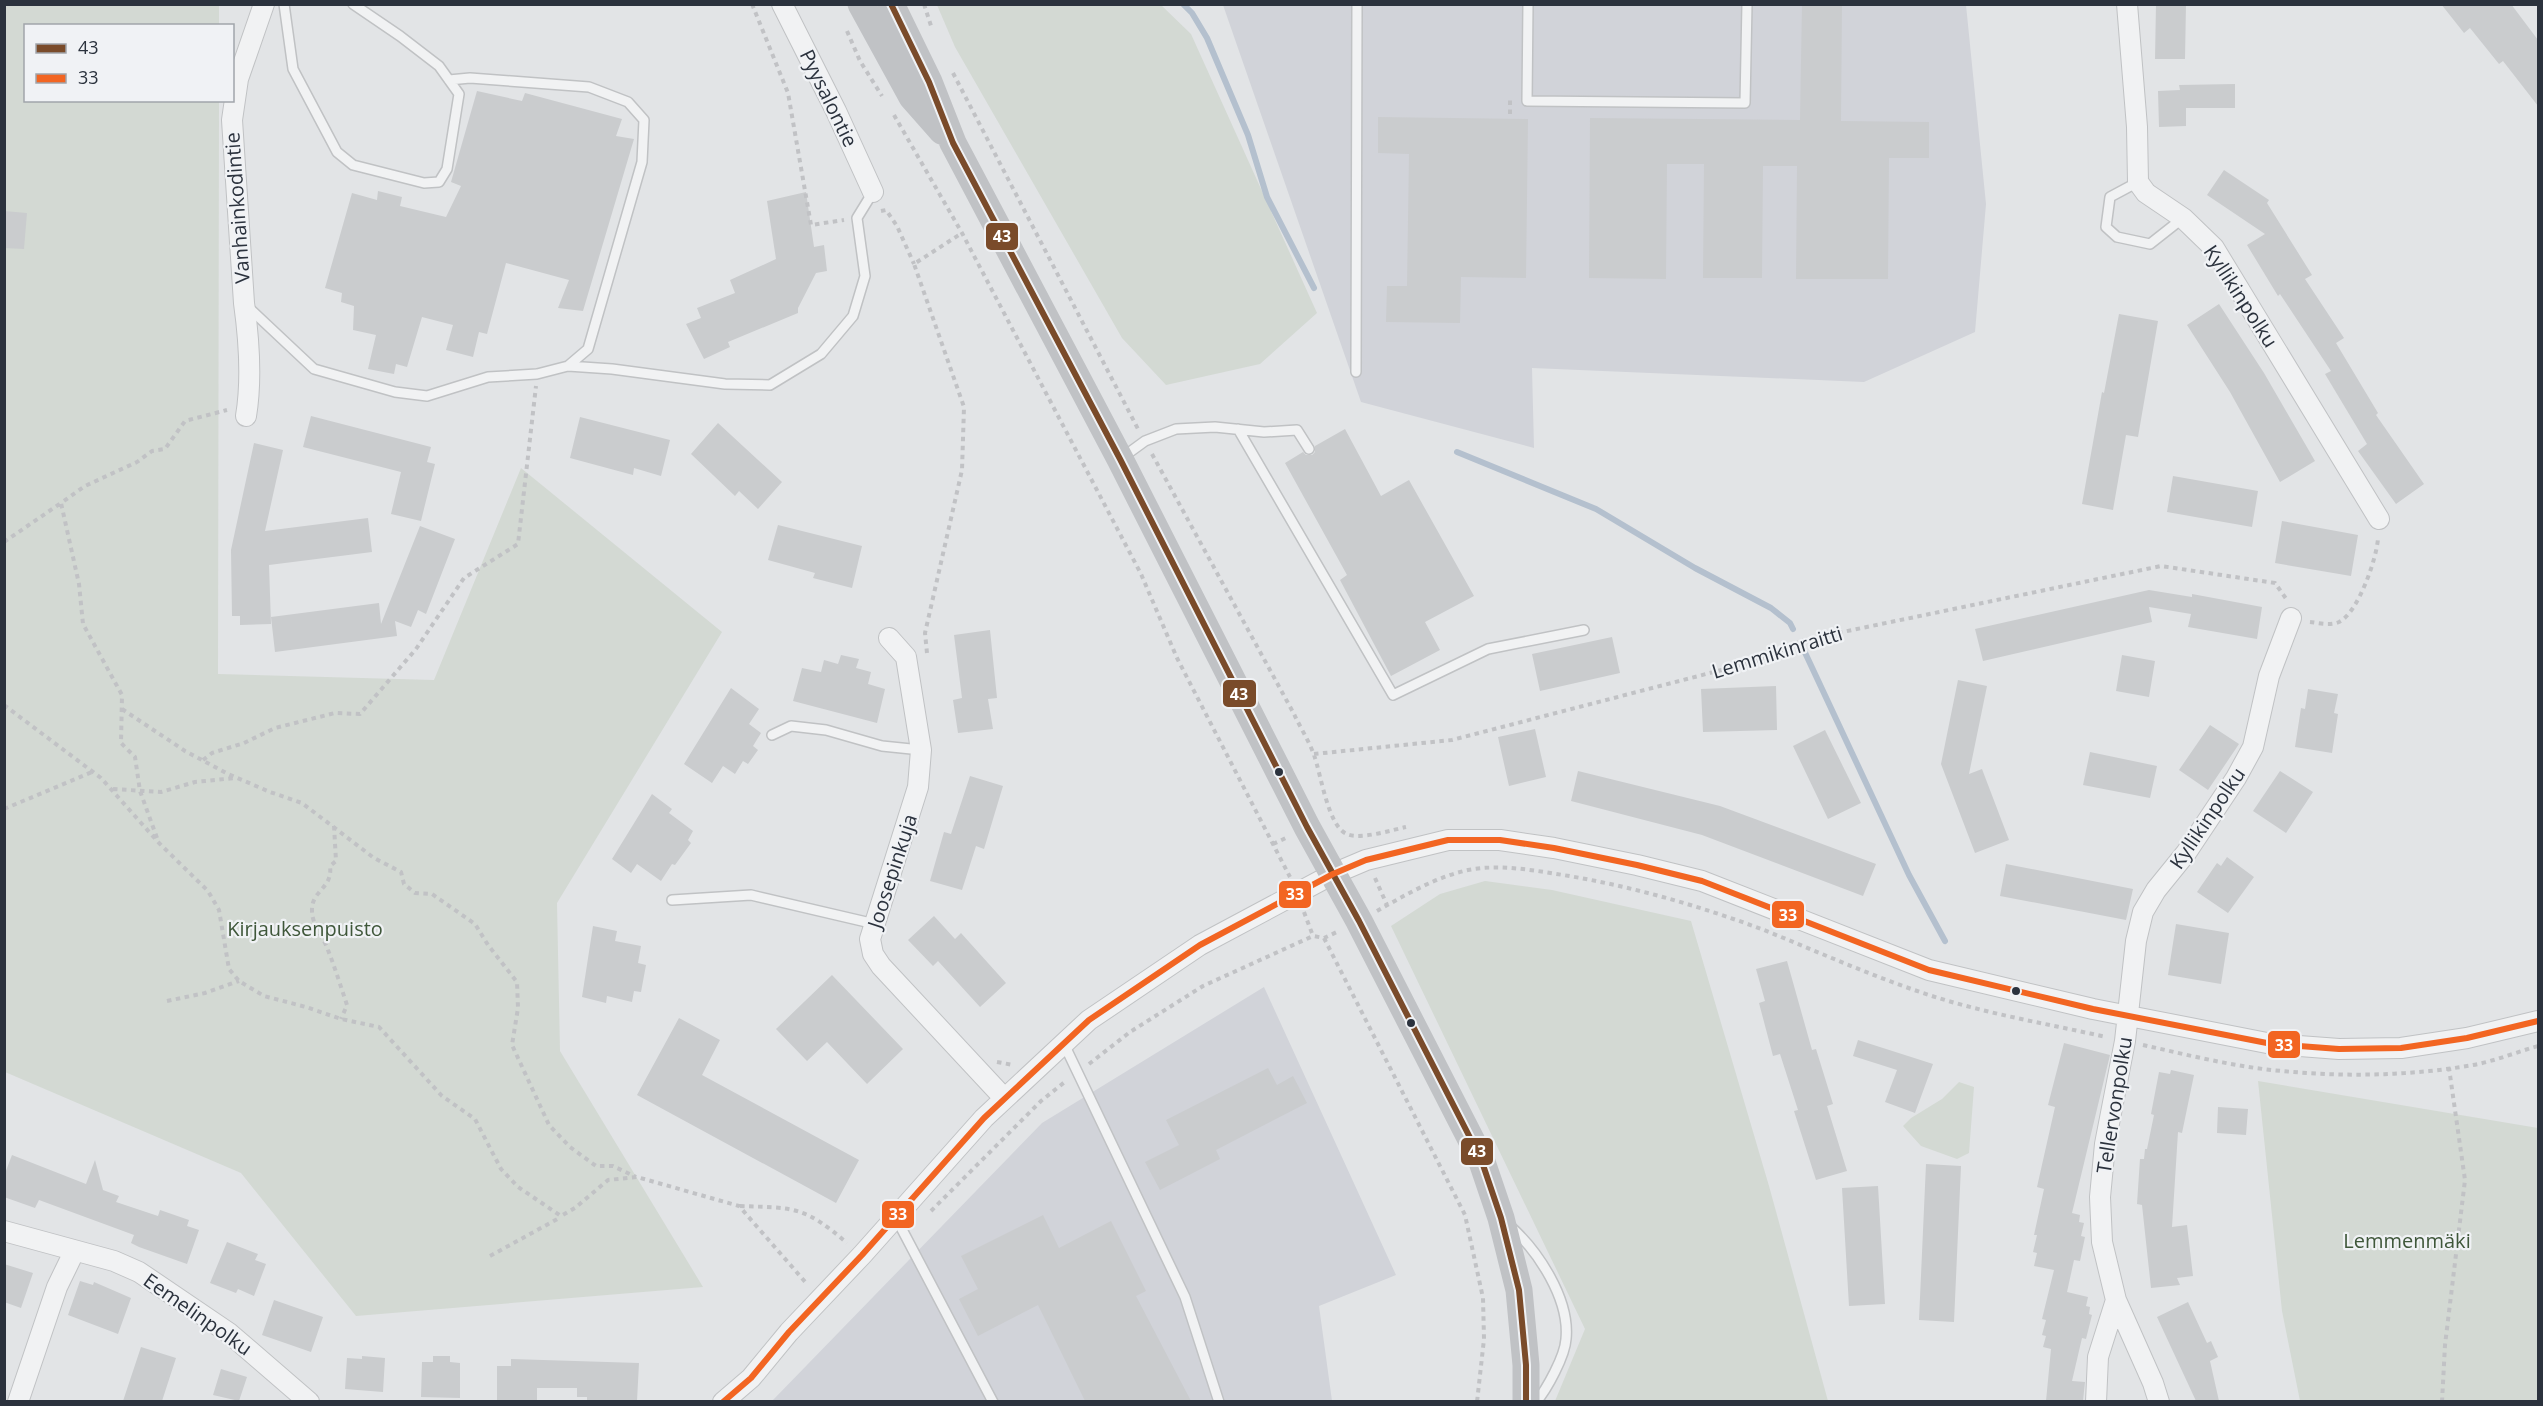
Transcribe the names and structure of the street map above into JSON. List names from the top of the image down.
{
  "streets": {
    "street": [
      "Pyysalontie",
      "Vanhainkodintie",
      "Kyllikinpolku",
      "Joosepinkuja",
      "Tellervonpolku",
      "Eemelinpolku"
    ],
    "path": ["Lemmikinraitti"]
  },
  "crossings": [
    ["Kyllikinpolku", "Lemmikinraitti"],
    ["Kyllikinpolku", "Tellervonpolku"]
  ],
  "parks": ["Kirjauksenpuisto", "Lemmenmäki"],
  "lines": ["transit line 43", "transit line 33"],
  "legend": ["43", "33"]
}
